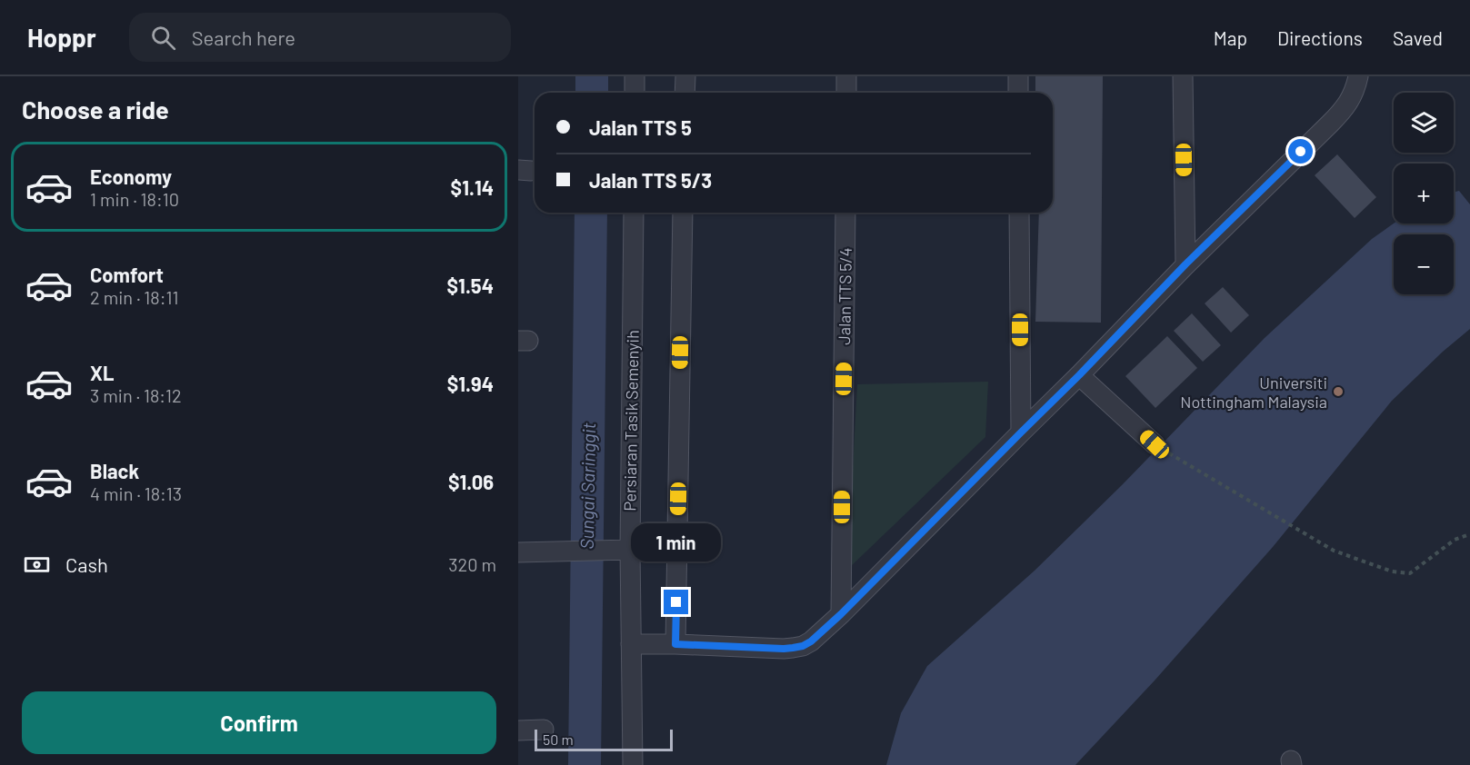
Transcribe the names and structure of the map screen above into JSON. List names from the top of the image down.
{
  "streets": {
    "street": ["Jalan TTS 5/4", "Persiaran Tasik Semenyih"]
  },
  "water": ["Sungai Saringgit"],
  "places": ["Universiti Nottingham Malaysia"],
  "scale_bar": "50 m",
  "page": {
    "header": "Hoppr",
    "search": "Search here",
    "nav": ["Map", "Directions", "Saved"],
    "heading": "Choose a ride",
    "map_buttons": ["+", "−"],
    "banner": ["Jalan TTS 5", "Jalan TTS 5/3"],
    "list": [
      {
        "name": "Economy",
        "note": "1 min · 18:10",
        "value": "$1.14"
      },
      {
        "name": "Comfort",
        "note": "2 min · 18:11",
        "value": "$1.54"
      },
      {
        "name": "XL",
        "note": "3 min · 18:12",
        "value": "$1.94"
      },
      {
        "name": "Black",
        "note": "4 min · 18:13",
        "value": "$1.06"
      }
    ],
    "bubble": "1 min",
    "pay": ["Cash", "320 m"],
    "buttons": "Confirm",
    "scale": "50 m"
  }
}
